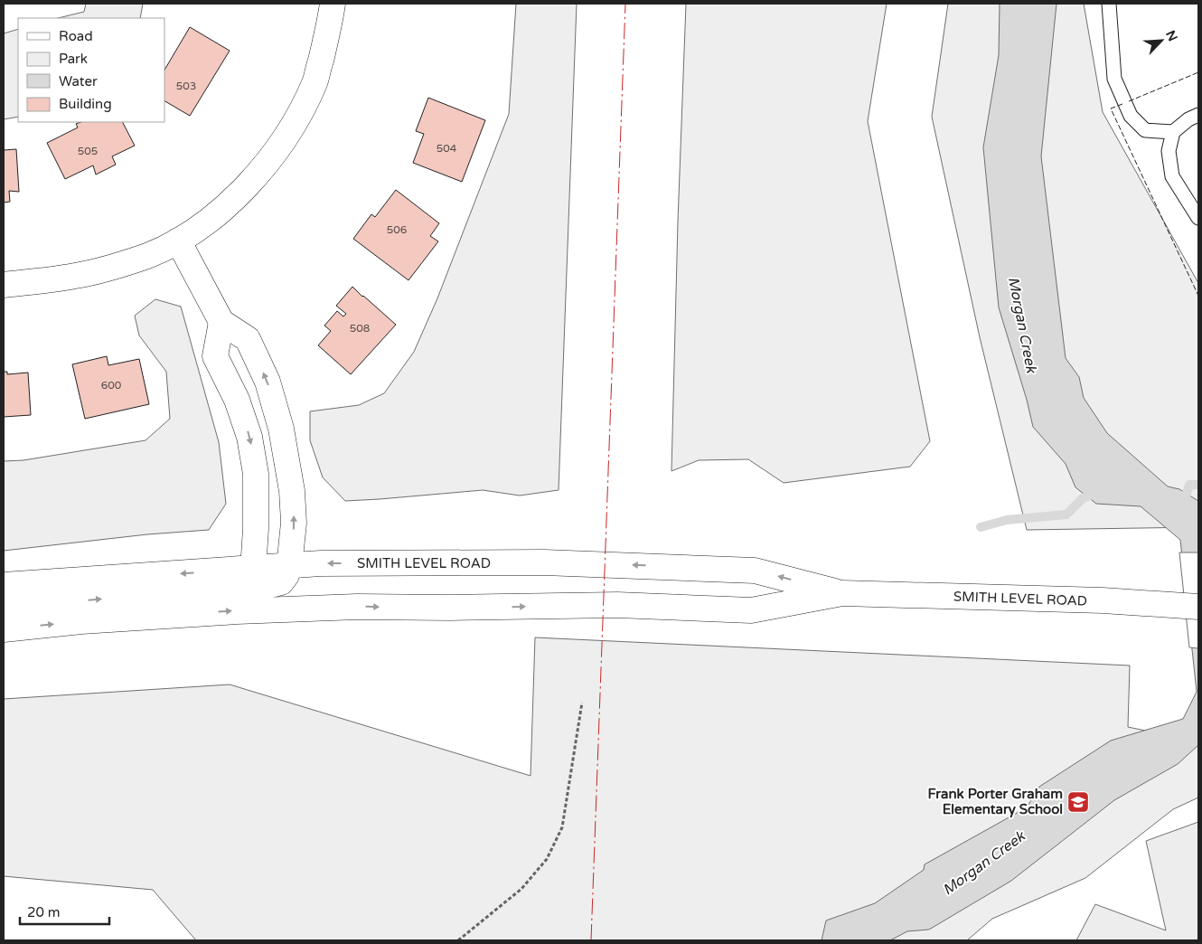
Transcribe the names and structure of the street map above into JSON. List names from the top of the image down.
{
  "streets": {
    "main road": ["SMITH LEVEL ROAD"]
  },
  "water": ["Morgan Creek"],
  "places": {
    "school or university": ["Frank Porter Graham Elementary School"]
  },
  "house_numbers": [
    "503",
    "504",
    "505",
    "506",
    "508",
    "600"
  ],
  "legend": [
    "Road",
    "Park",
    "Water",
    "Building"
  ],
  "scale_bar": "20 m",
  "north": "top right"
}
